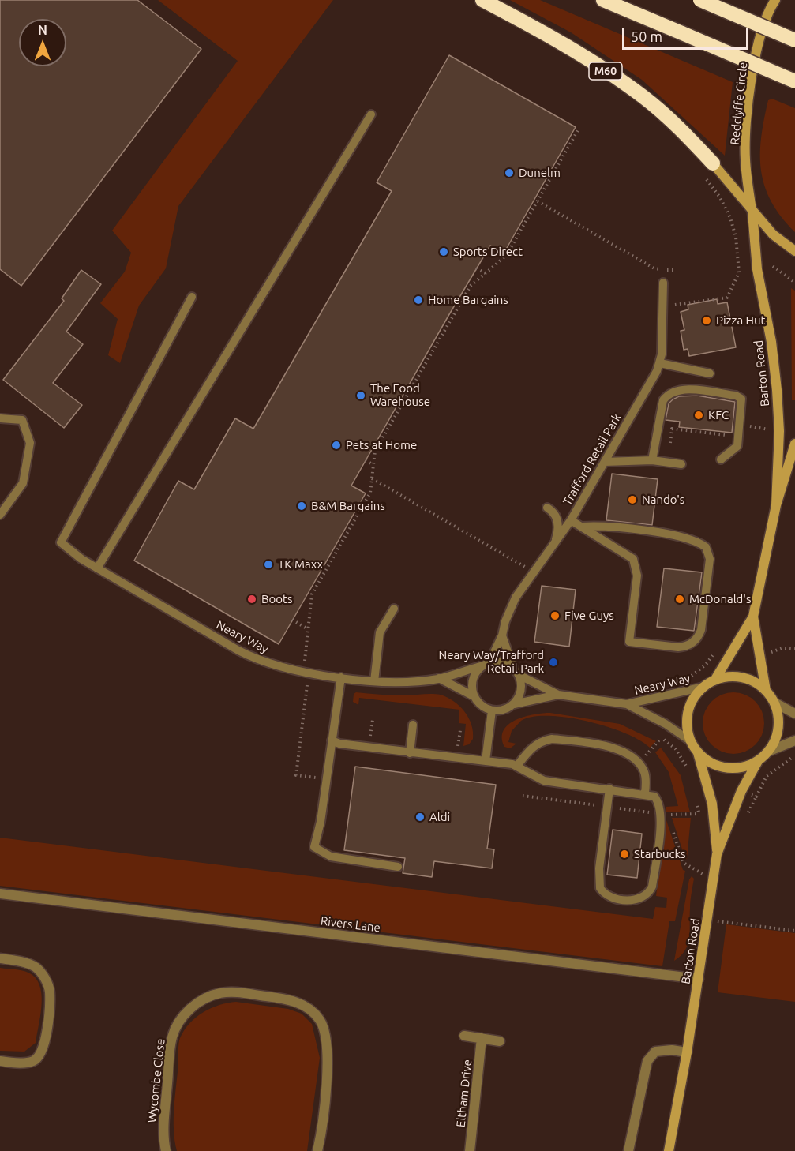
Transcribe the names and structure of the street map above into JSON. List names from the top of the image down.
{
  "streets": {
    "highway": ["M60"],
    "main road": ["Redclyffe Circle", "Barton Road"],
    "street": ["Rivers Lane", "Wycombe Close", "Eltham Drive"],
    "lane": ["Trafford Retail Park", "Neary Way"]
  },
  "crossings": [
    ["Redclyffe Circle", "Barton Road"],
    ["Barton Road", "Neary Way"],
    ["Barton Road", "Rivers Lane"],
    ["Trafford Retail Park", "Neary Way"]
  ],
  "places": [
    "Dunelm",
    "Sports Direct",
    "Home Bargains",
    "Pizza Hut",
    "The Food Warehouse",
    "KFC",
    "Pets at Home",
    "Nando's",
    "B&M Bargains",
    "TK Maxx",
    "Boots",
    "McDonald's",
    "Five Guys",
    "Neary Way/Trafford Retail Park",
    "Aldi",
    "Starbucks"
  ],
  "scale_bar": "50 m",
  "north": "top"
}
